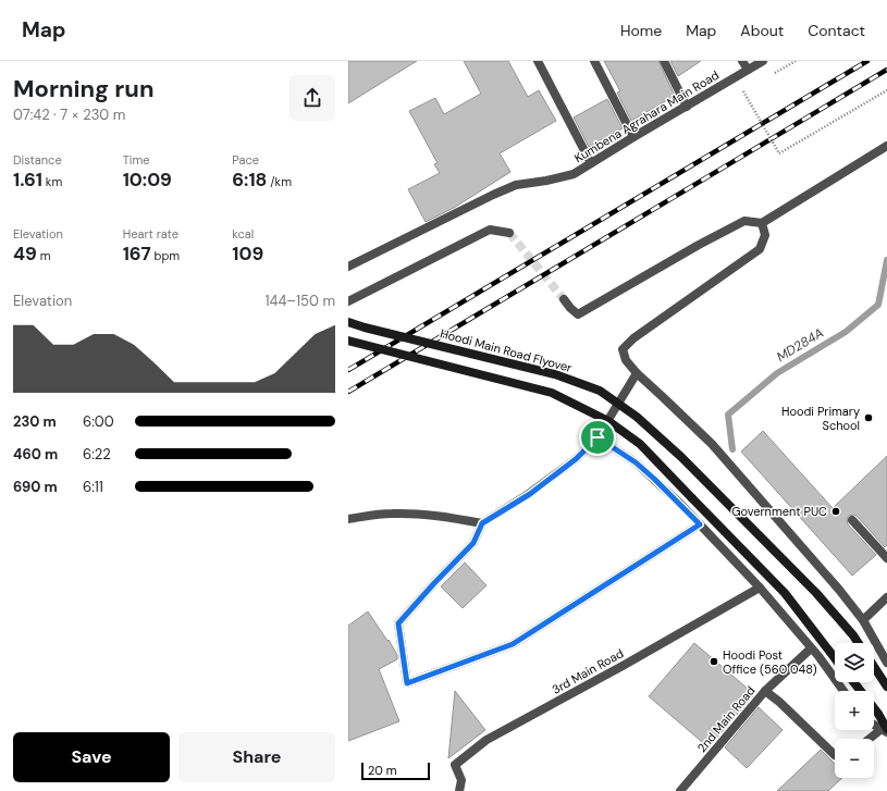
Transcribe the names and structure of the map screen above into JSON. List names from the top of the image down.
{
  "streets": {
    "main road": ["Hoodi Main Road Flyover"],
    "street": ["Kumbena Agrahara Main Road", "3rd Main Road", "2nd Main Road"]
  },
  "water": ["MD284A"],
  "places": ["Hoodi Primary School", "Government PUC", "Hoodi Post Office (560 048)"],
  "scale_bar": "20 m",
  "page": {
    "header": "Map",
    "nav": [
      "Home",
      "Map",
      "About",
      "Contact"
    ],
    "heading": ["Morning run", "07:42 · 7 × 230 m"],
    "stats": [
      ["Distance", "1.61 km"],
      ["Time", "10:09"],
      ["Pace", "6:18 /km"],
      ["Elevation", "49 m"],
      ["Heart rate", "167 bpm"],
      ["kcal", "109"]
    ],
    "chart": ["Elevation", "144–150 m"],
    "list": [
      {
        "name": "230 m",
        "note": "6:00"
      },
      {
        "name": "460 m",
        "note": "6:22"
      },
      {
        "name": "690 m",
        "note": "6:11"
      }
    ],
    "map_buttons": ["+", "−"],
    "buttons": ["Save", "Share"],
    "scale": "20 m"
  }
}
